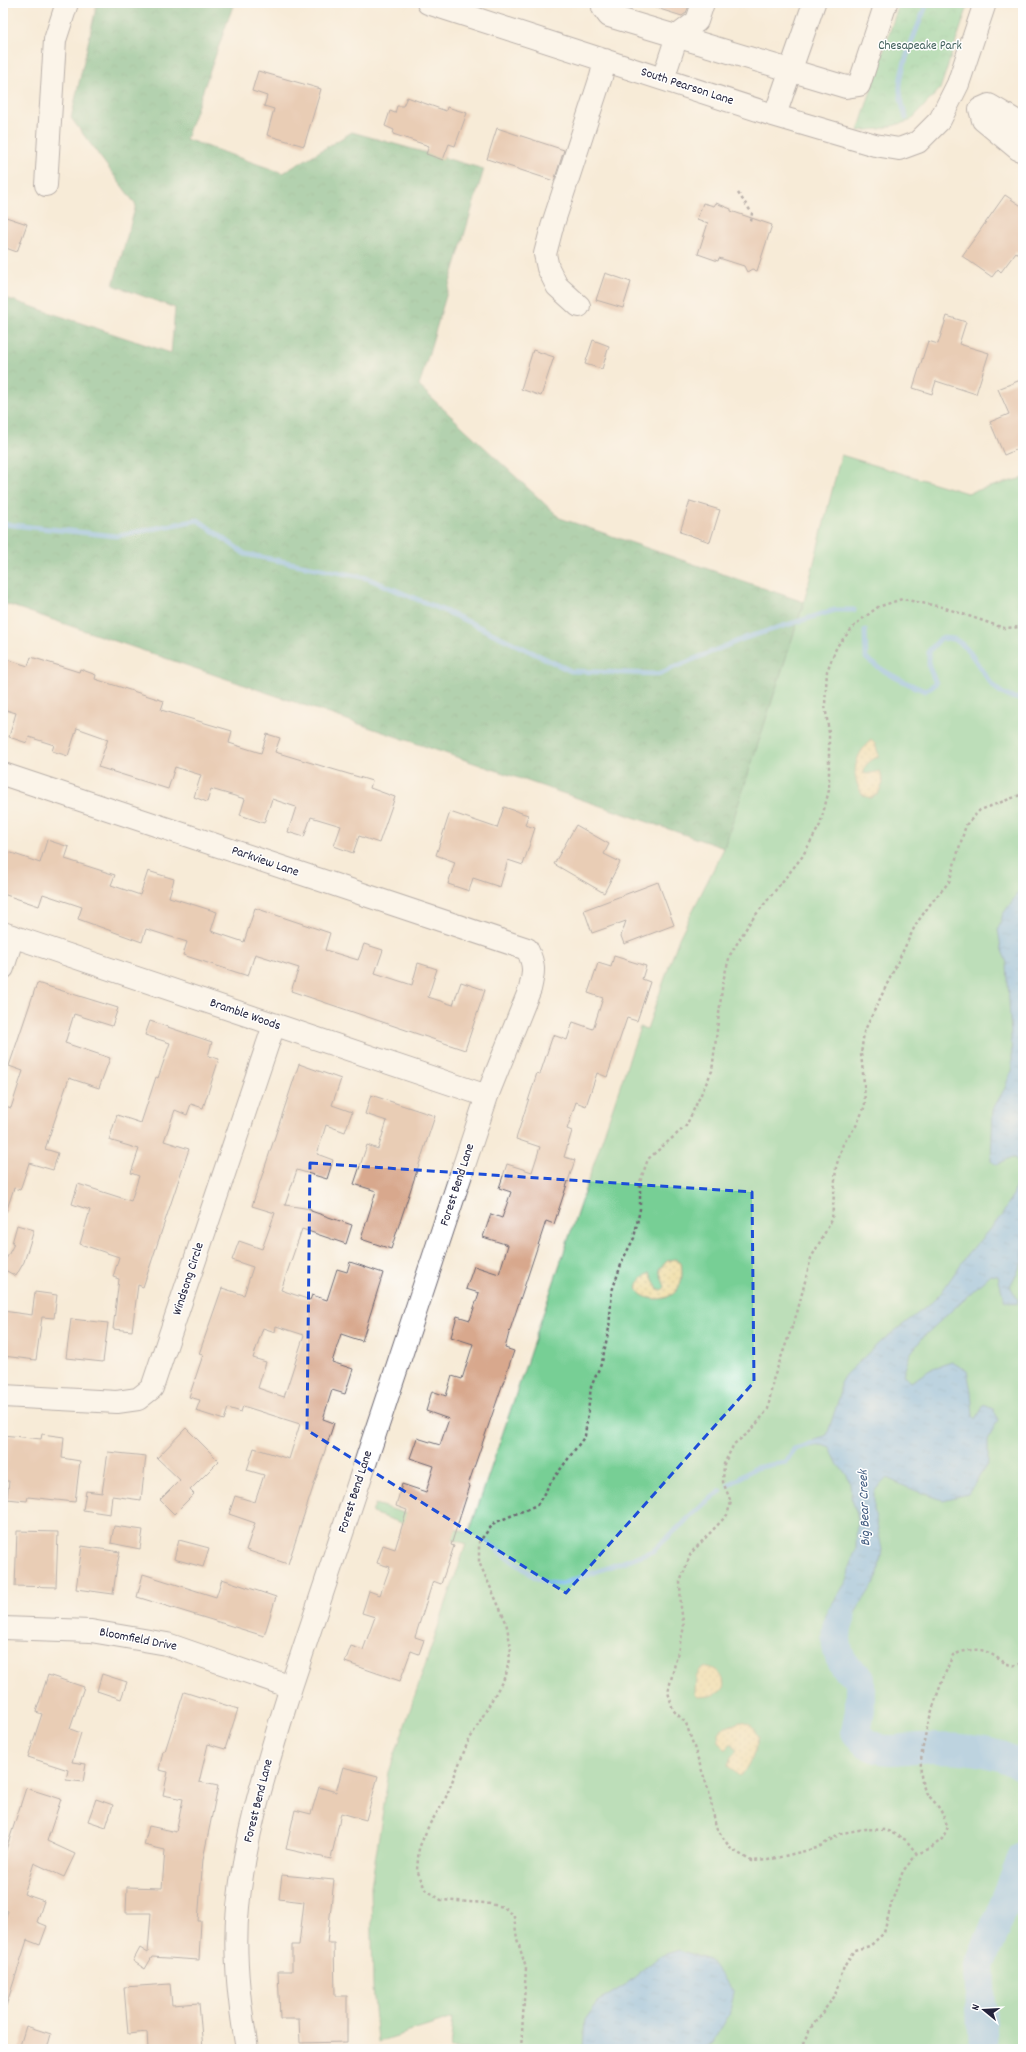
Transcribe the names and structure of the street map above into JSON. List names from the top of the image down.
{
  "streets": {
    "street": [
      "South Pearson Lane",
      "Parkview Lane",
      "Bramble Woods",
      "Forest Bend Lane",
      "Windsong Circle",
      "Bloomfield Drive"
    ]
  },
  "crossings": [
    ["Parkview Lane", "Forest Bend Lane"],
    ["Bramble Woods", "Forest Bend Lane"],
    ["Bramble Woods", "Windsong Circle"],
    ["Forest Bend Lane", "Bloomfield Drive"]
  ],
  "water": ["Big Bear Creek"],
  "parks": ["Chesapeake Park"],
  "north": "left"
}
